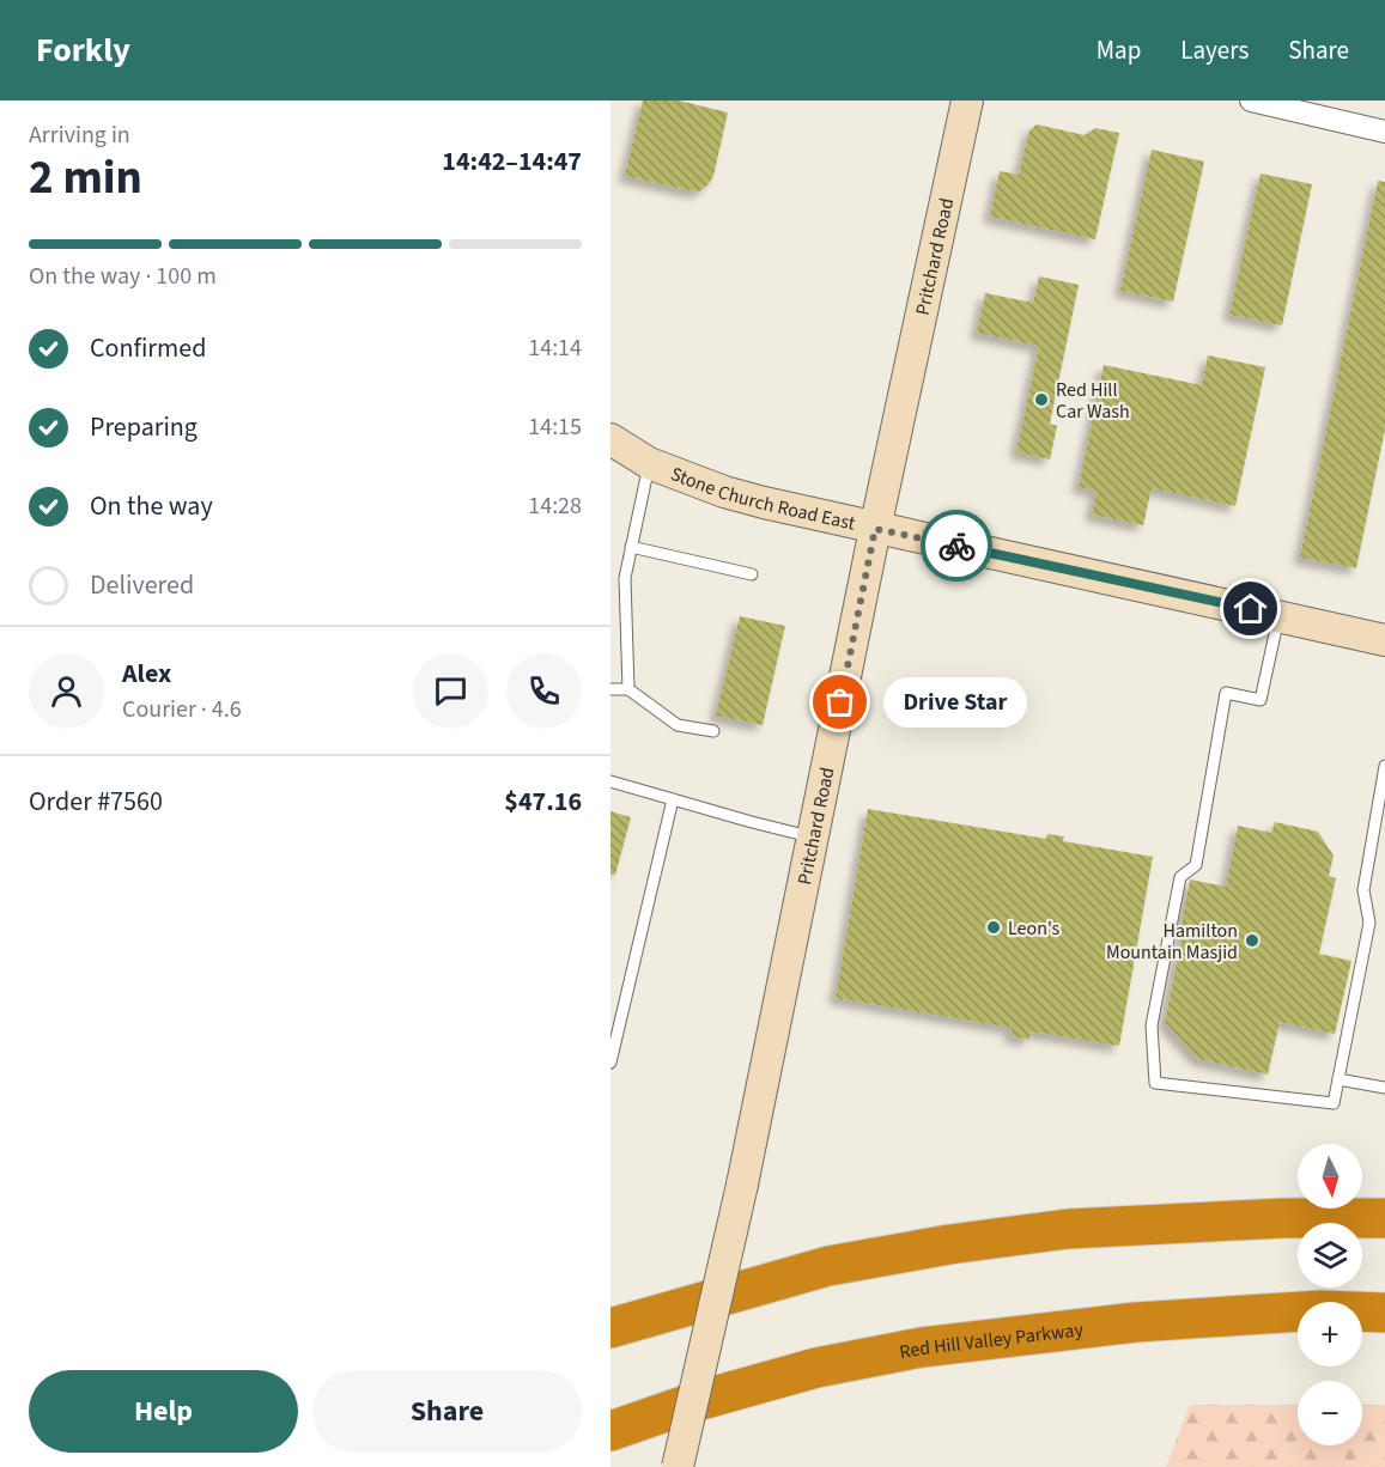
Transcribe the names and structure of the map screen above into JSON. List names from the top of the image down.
{
  "streets": {
    "highway": ["Red Hill Valley Parkway"],
    "main road": ["Pritchard Road", "Stone Church Road East"]
  },
  "crossings": [
    ["Pritchard Road", "Stone Church Road East"]
  ],
  "places": [
    "Red Hill Car Wash",
    "Drive Star",
    "Leon's",
    "Hamilton Mountain Masjid"
  ],
  "north": "bottom",
  "page": {
    "header": "Forkly",
    "nav": ["Map", "Layers", "Share"],
    "heading": ["2 min", "Arriving in", "14:42–14:47"],
    "panel": [
      "Alex",
      "Courier · 4.6",
      "Order #7560",
      "$47.16"
    ],
    "bar": "On the way · 100 m",
    "list": [
      ["Confirmed", "14:14"],
      ["Preparing", "14:15"],
      ["On the way", "14:28"],
      "Delivered"
    ],
    "bubble": "Drive Star",
    "map_buttons": ["+", "−"],
    "buttons": ["Help", "Share"]
  }
}
